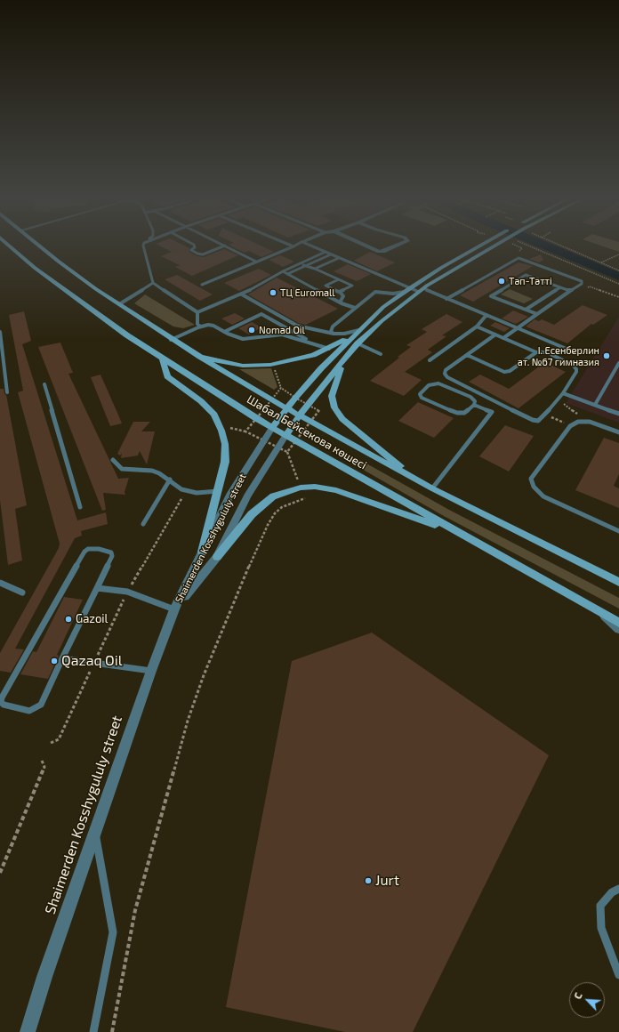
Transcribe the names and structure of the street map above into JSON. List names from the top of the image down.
{
  "streets": {
    "main road": ["Шабал Бейсекова көшесі", "Shaimerden Kosshygululy street"]
  },
  "crossings": [
    ["Шабал Бейсекова көшесі", "Shaimerden Kosshygululy street"]
  ],
  "places": [
    "Тәп-Тәтті",
    "ТЦ Euromall",
    "Nomad Oil",
    "І. Есенберлин ат. №67 гимназия",
    "Gazoil",
    "Qazaq Oil",
    "Jurt"
  ],
  "north": "top left"
}
